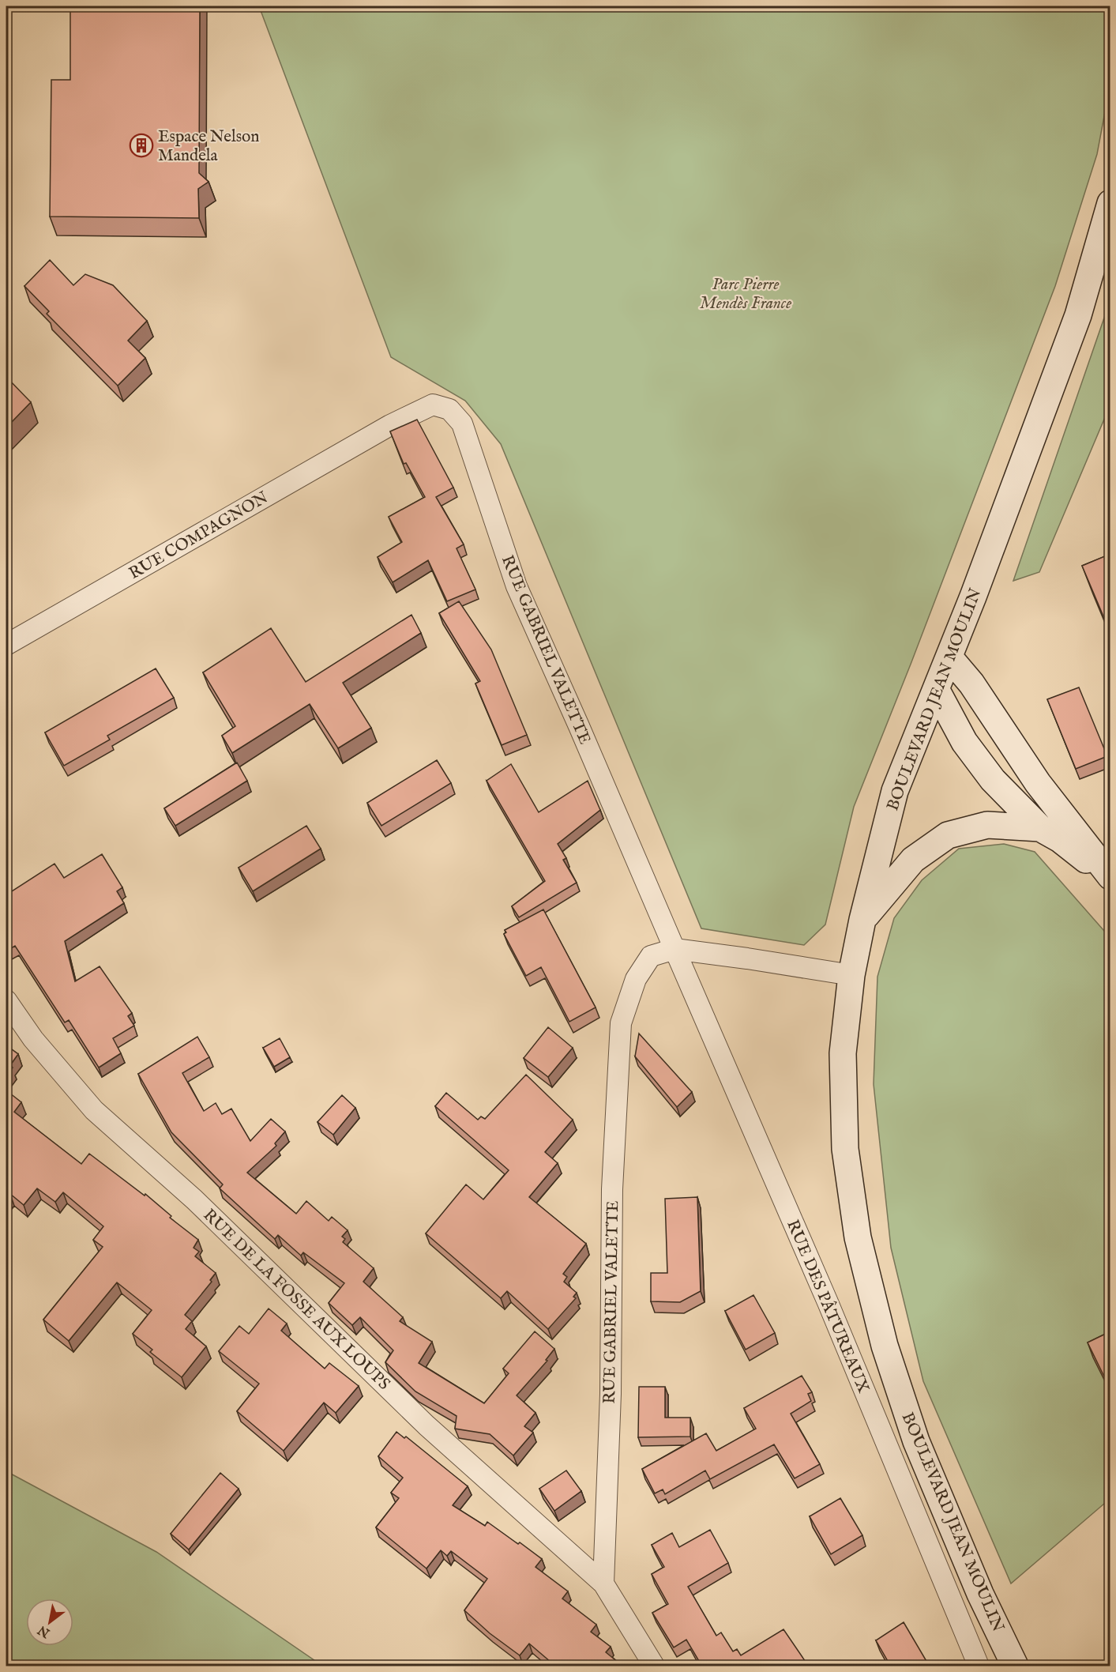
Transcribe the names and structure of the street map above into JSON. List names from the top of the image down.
{
  "streets": {
    "main road": ["BOULEVARD JEAN MOULIN"],
    "street": [
      "RUE COMPAGNON",
      "RUE GABRIEL VALETTE",
      "RUE DE LA FOSSE AUX LOUPS",
      "RUE DES PÂTUREAUX"
    ]
  },
  "crossings": [
    ["RUE COMPAGNON", "RUE GABRIEL VALETTE"],
    ["RUE GABRIEL VALETTE", "BOULEVARD JEAN MOULIN"],
    ["RUE GABRIEL VALETTE", "RUE DE LA FOSSE AUX LOUPS"],
    ["RUE GABRIEL VALETTE", "RUE DES PÂTUREAUX"]
  ],
  "parks": ["Parc Pierre Mendès France"],
  "places": {
    "building": ["Espace Nelson Mandela"]
  },
  "north": "bottom left"
}
